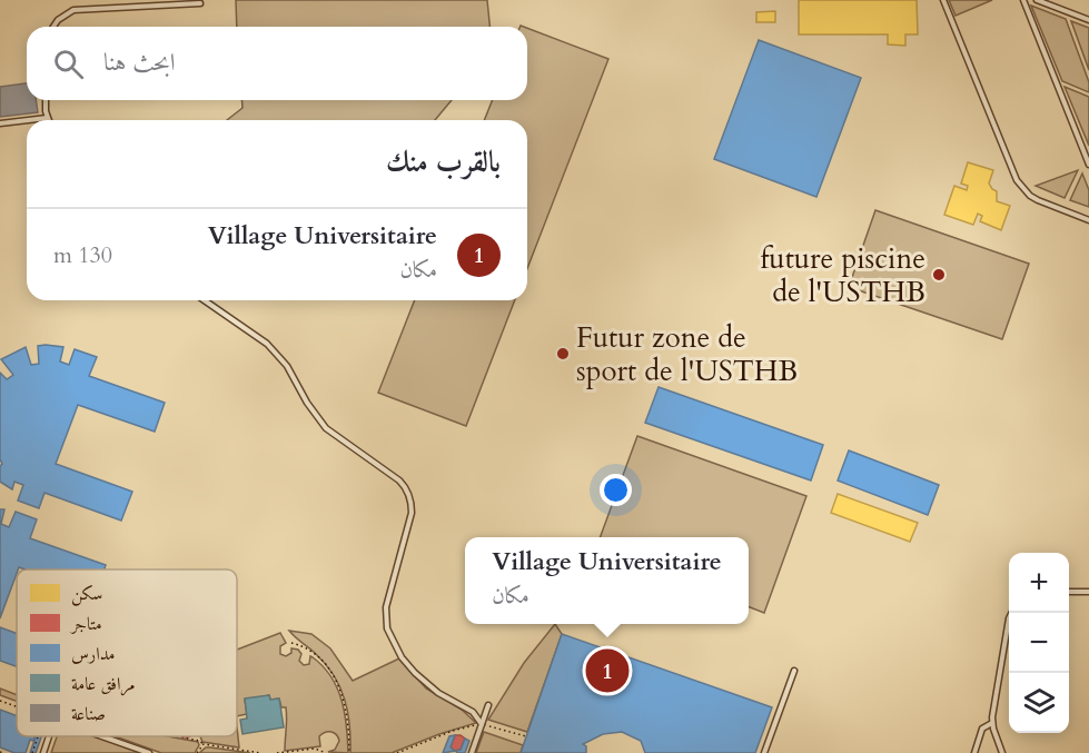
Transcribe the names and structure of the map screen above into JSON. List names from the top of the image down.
{
  "places": ["future piscine de l'USTHB", "Futur zone de sport de l'USTHB"],
  "legend": [
    "سكن",
    "متاجر",
    "مدارس",
    "مرافق عامة",
    "صناعة"
  ],
  "page": {
    "search": "ابحث هنا",
    "heading": "بالقرب منك",
    "list": [
      {
        "mark": "1",
        "name": "Village Universitaire",
        "note": "مكان",
        "value": "130 m"
      }
    ],
    "popup": ["Village Universitaire", "مكان"],
    "map_buttons": ["+", "−"],
    "pins": "1"
  }
}
